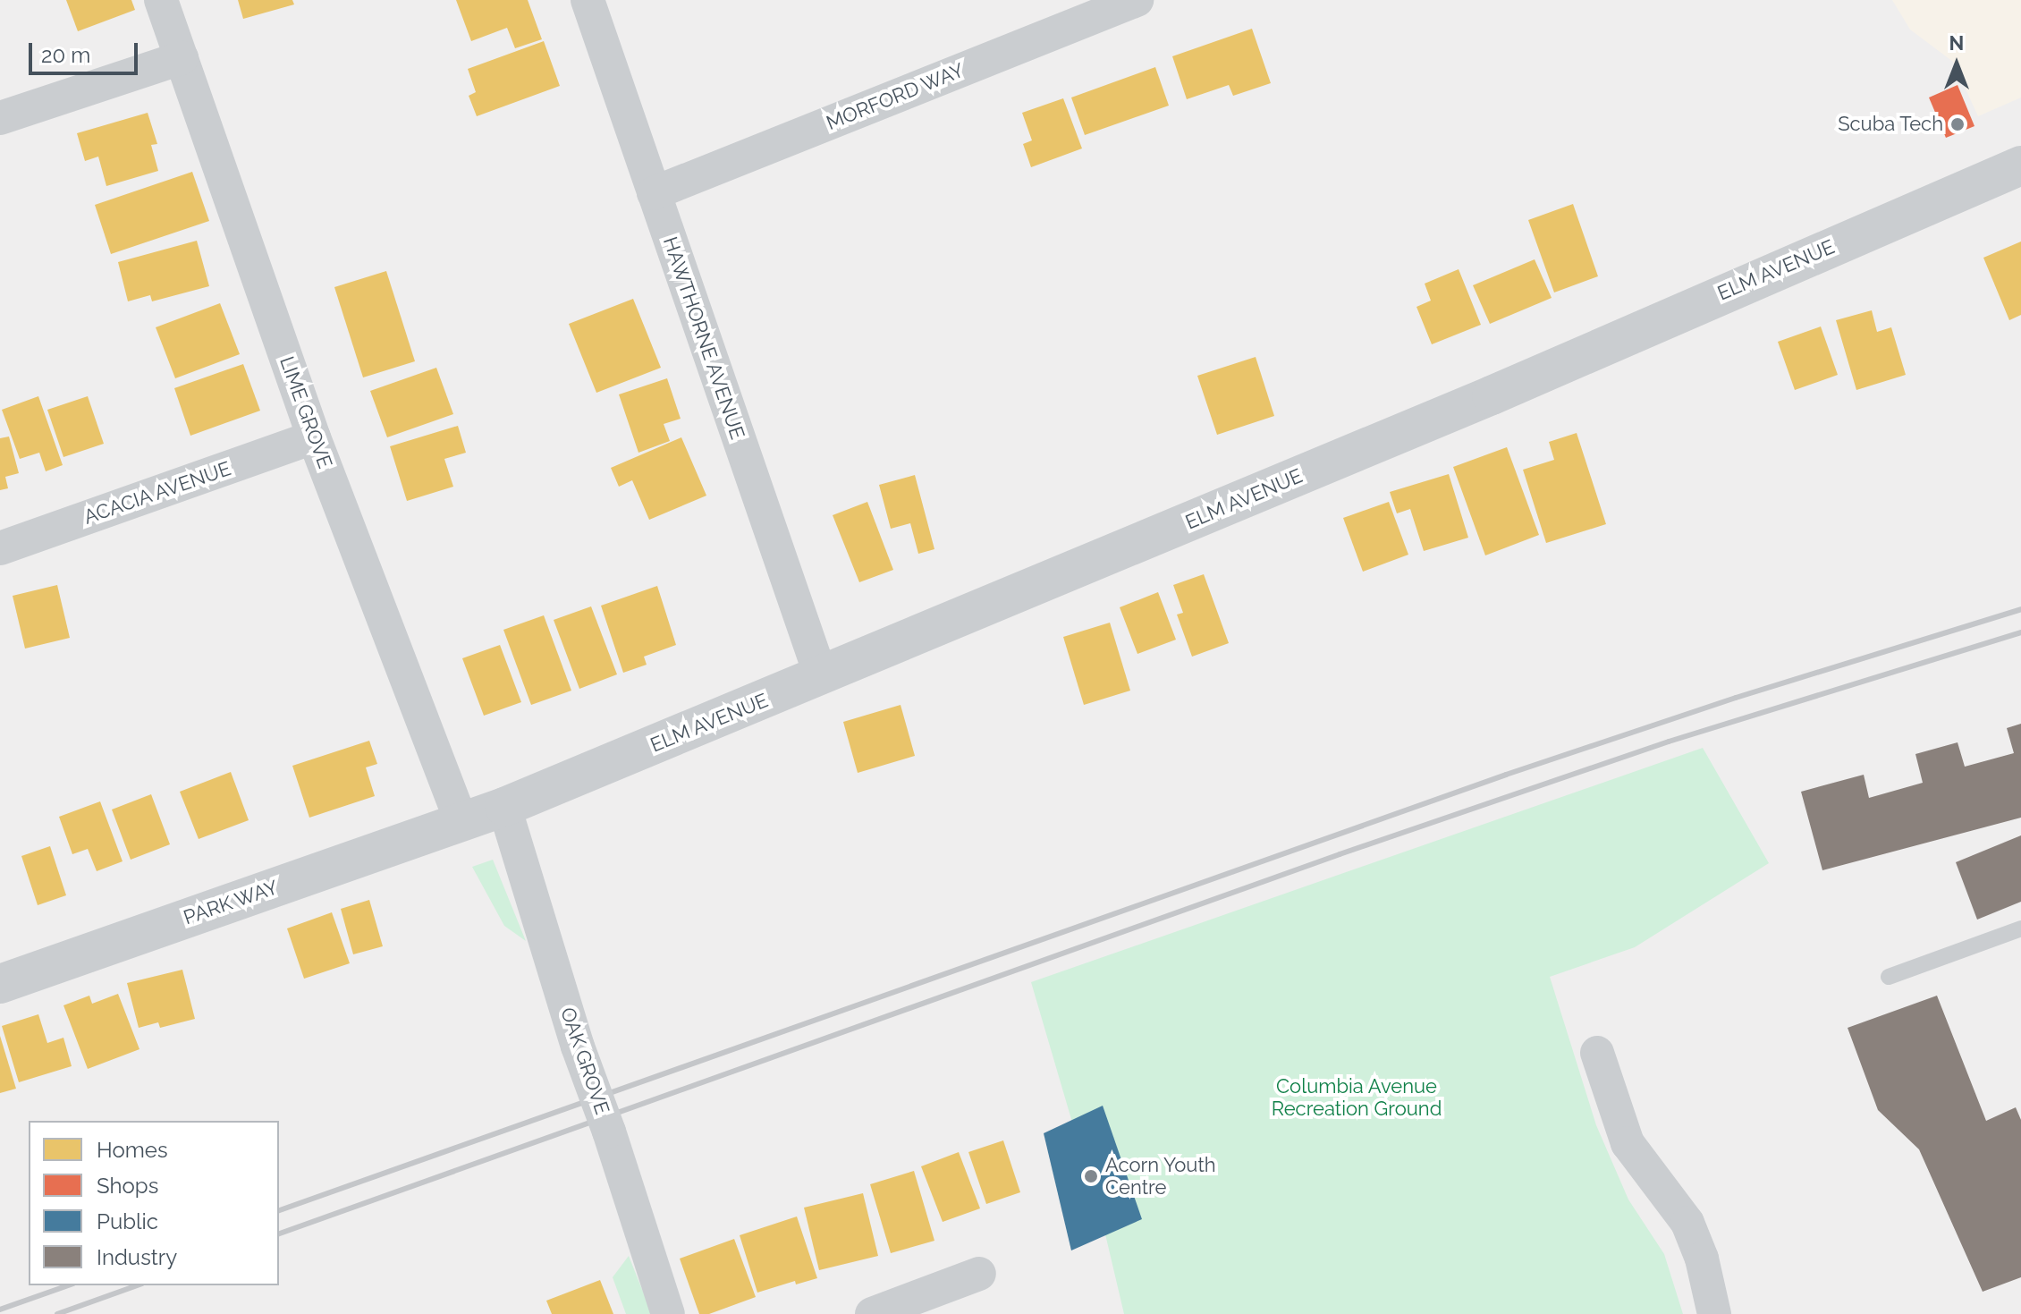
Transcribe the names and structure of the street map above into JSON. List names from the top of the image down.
{
  "streets": {
    "street": [
      "MORFORD WAY",
      "ELM AVENUE",
      "HAWTHORNE AVENUE",
      "LIME GROVE",
      "ACACIA AVENUE",
      "PARK WAY",
      "OAK GROVE"
    ]
  },
  "crossings": [
    ["MORFORD WAY", "HAWTHORNE AVENUE"],
    ["ELM AVENUE", "HAWTHORNE AVENUE"],
    ["ELM AVENUE", "LIME GROVE"],
    ["ELM AVENUE", "PARK WAY"],
    ["ELM AVENUE", "OAK GROVE"],
    ["LIME GROVE", "ACACIA AVENUE"],
    ["LIME GROVE", "PARK WAY"]
  ],
  "parks": ["Columbia Avenue Recreation Ground"],
  "places": ["Scuba Tech", "Acorn Youth Centre"],
  "legend": [
    "Homes",
    "Shops",
    "Public",
    "Industry"
  ],
  "scale_bar": "20 m",
  "north": "top"
}
